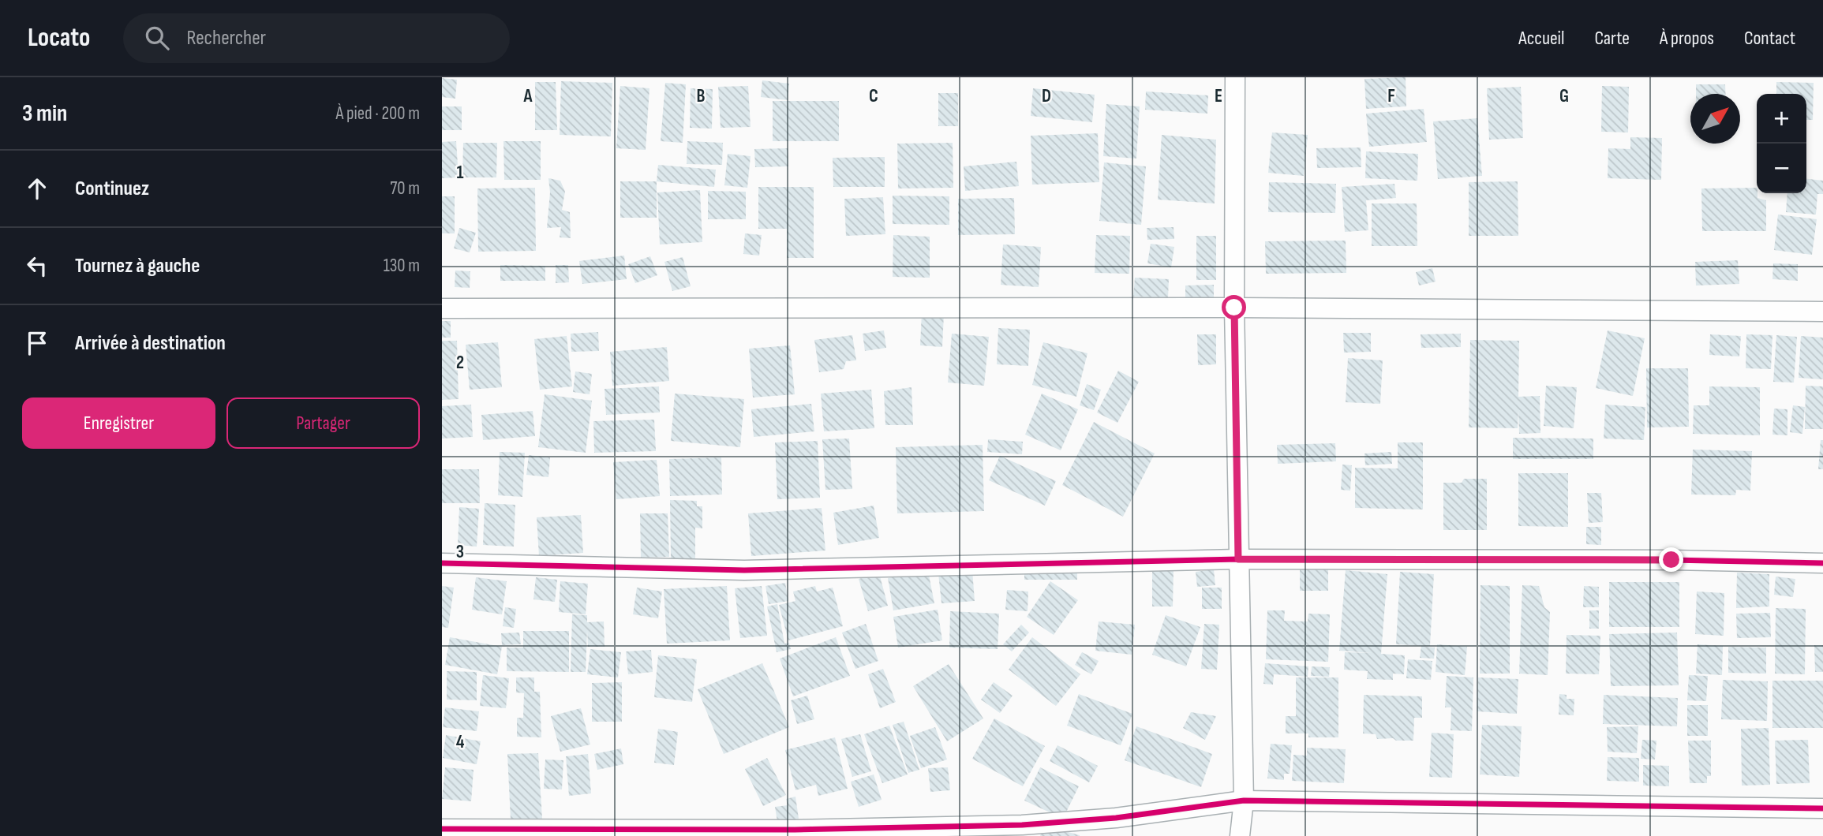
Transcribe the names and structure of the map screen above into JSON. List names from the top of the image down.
{
  "north": "top right",
  "page": {
    "header": "Locato",
    "search": "Rechercher",
    "nav": [
      "Accueil",
      "Carte",
      "À propos",
      "Contact"
    ],
    "heading": ["3 min", "À pied · 200 m"],
    "map_buttons": ["+", "−"],
    "list": [
      ["Continuez", "70 m"],
      ["Tournez à gauche", "130 m"],
      "Arrivée à destination"
    ],
    "buttons": ["Enregistrer", "Partager"]
  },
  "grid": {
    "columns": [
      "A",
      "B",
      "C",
      "D",
      "E",
      "F",
      "G"
    ],
    "rows": [
      "1",
      "2",
      "3",
      "4"
    ]
  }
}
